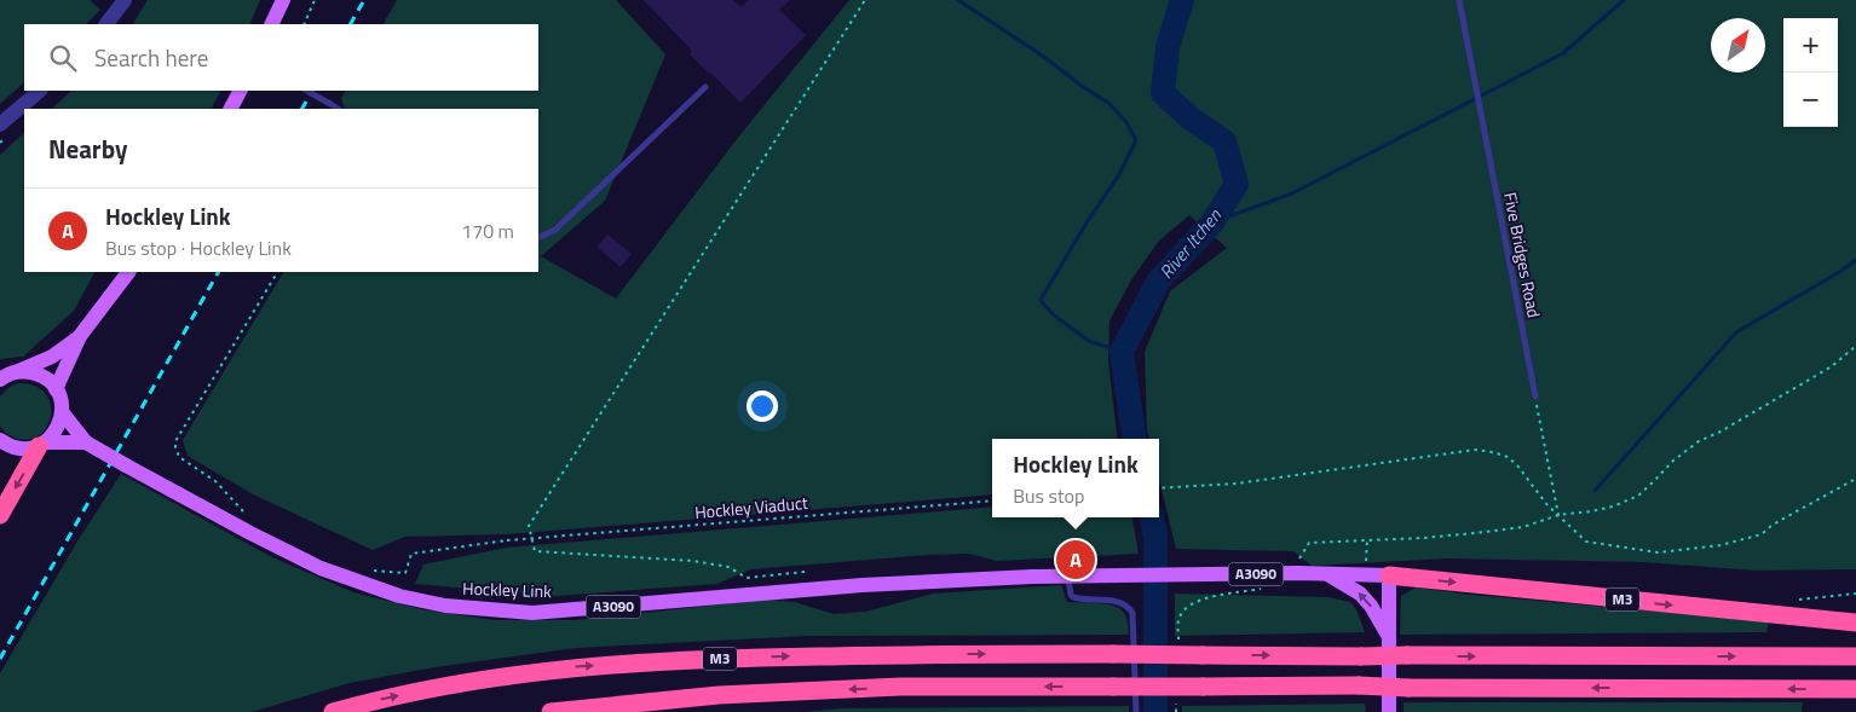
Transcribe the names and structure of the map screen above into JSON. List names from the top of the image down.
{
  "streets": {
    "highway": ["M3"],
    "main road": ["A3090", "Hockley Link"],
    "lane": ["Five Bridges Road"],
    "path": ["Hockley Viaduct"]
  },
  "crossings": [
    ["Hockley Link", "M3"]
  ],
  "water": ["River Itchen"],
  "north": "top right",
  "page": {
    "map_buttons": ["+", "−"],
    "search": "Search here",
    "heading": "Nearby",
    "list": [
      {
        "mark": "A",
        "name": "Hockley Link",
        "note": "Bus stop · Hockley Link",
        "value": "170 m"
      }
    ],
    "popup": ["Hockley Link", "Bus stop"],
    "pins": "A"
  }
}
